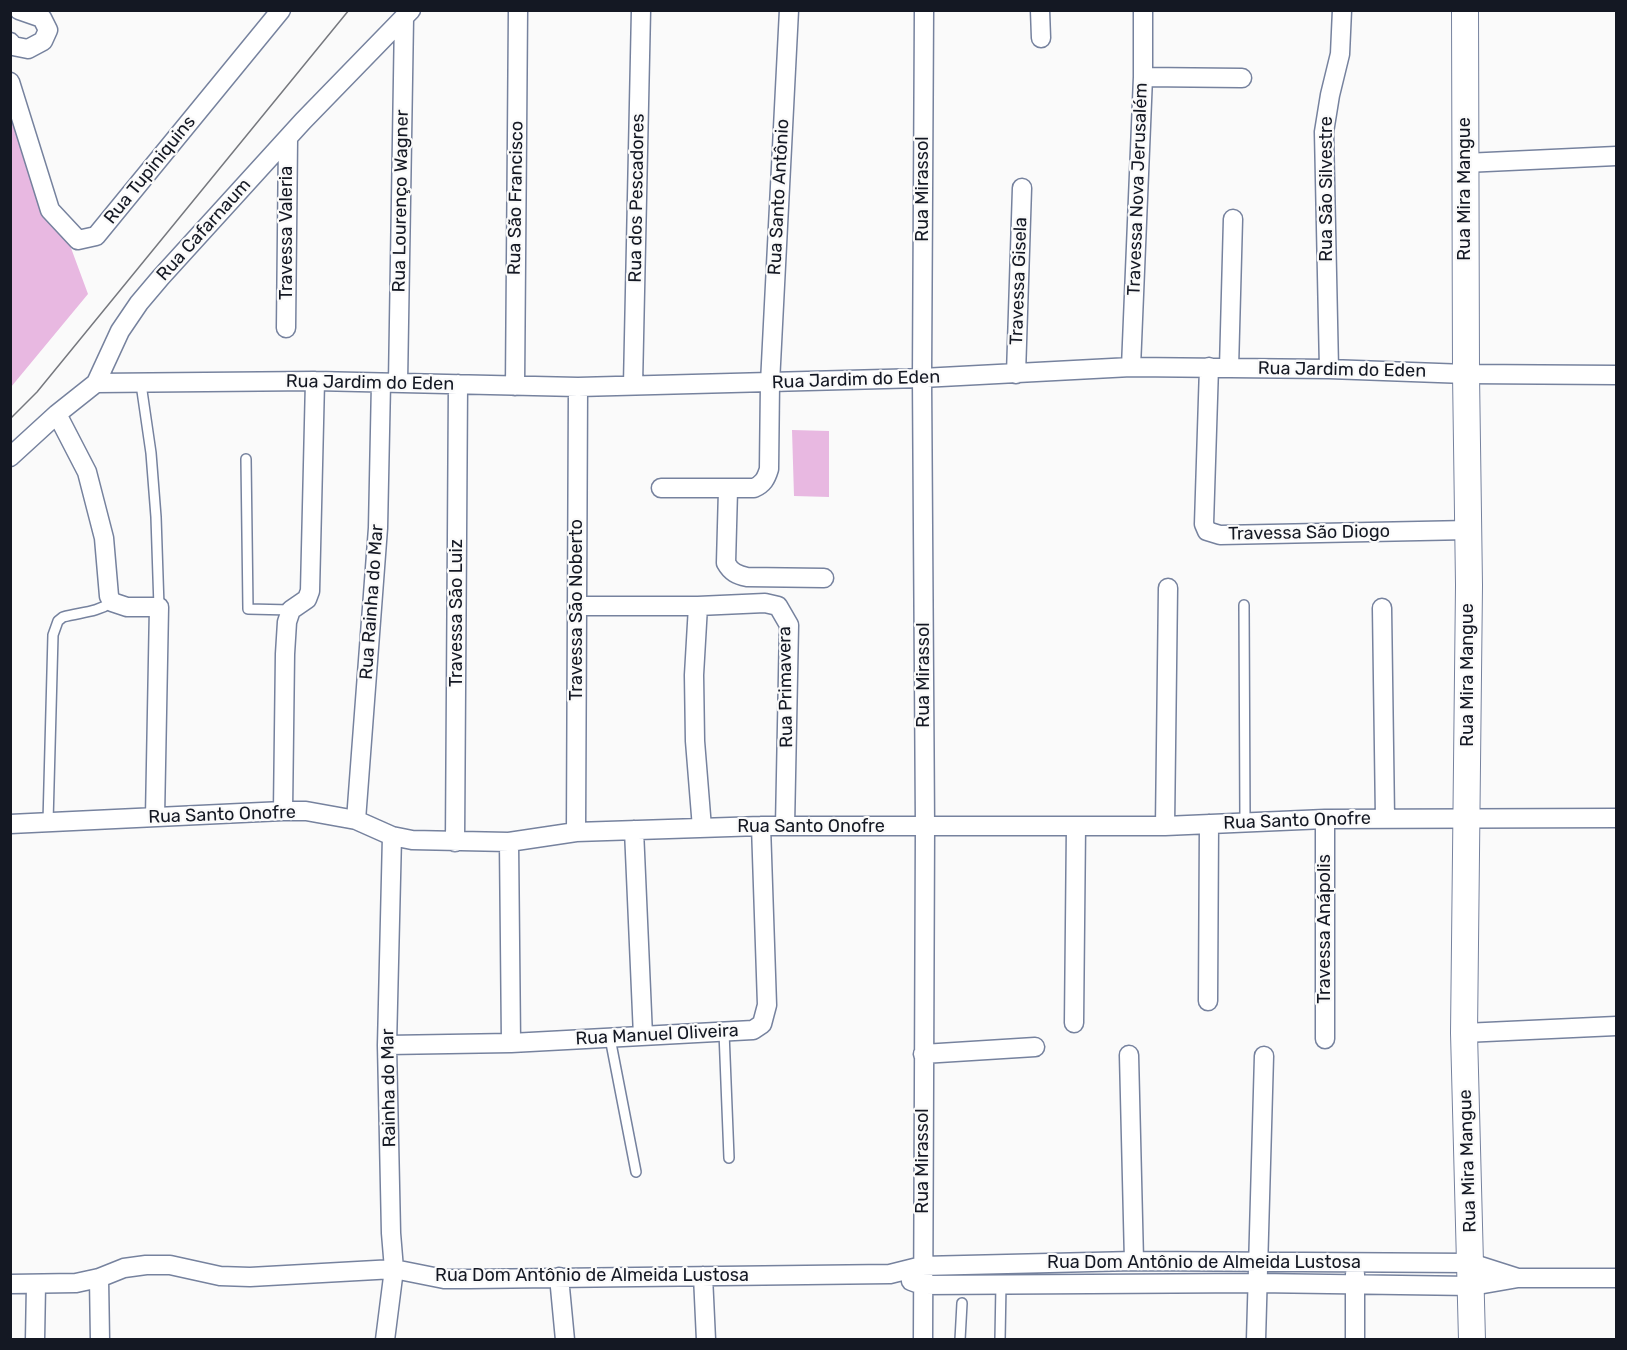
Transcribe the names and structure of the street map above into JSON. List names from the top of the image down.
{
  "streets": {
    "main road": ["Rua Mira Mangue"],
    "street": [
      "Rua Tupiniquins",
      "Rua Mirassol",
      "Travessa Nova Jerusalém",
      "Rua São Silvestre",
      "Rua Santo Antônio",
      "Rua São Francisco",
      "Rua dos Pescadores",
      "Rua Lourenço Wagner",
      "Rua Cafarnaum",
      "Travessa Valeria",
      "Travessa Gisela",
      "Rua Jardim do Eden",
      "Travessa São Diogo",
      "Rua Rainha do Mar",
      "Travessa São Noberto",
      "Travessa São Luiz",
      "Rua Primavera",
      "Rua Santo Onofre",
      "Travessa Anápolis",
      "Rua Manuel Oliveira",
      "Rainha do Mar",
      "Rua Dom Antônio de Almeida Lustosa"
    ]
  },
  "crossings": [
    ["Rua Mirassol", "Rua Jardim do Eden"],
    ["Rua Mirassol", "Rua Santo Onofre"],
    ["Rua Mirassol", "Rua Dom Antônio de Almeida Lustosa"],
    ["Travessa Nova Jerusalém", "Rua Jardim do Eden"],
    ["Rua São Silvestre", "Rua Jardim do Eden"],
    ["Rua Mira Mangue", "Rua Jardim do Eden"],
    ["Rua Mira Mangue", "Travessa São Diogo"],
    ["Rua Mira Mangue", "Rua Santo Onofre"],
    ["Rua Mira Mangue", "Rua Dom Antônio de Almeida Lustosa"],
    ["Rua Santo Antônio", "Rua Jardim do Eden"],
    ["Rua São Francisco", "Rua Jardim do Eden"],
    ["Rua dos Pescadores", "Rua Jardim do Eden"],
    ["Rua Lourenço Wagner", "Rua Cafarnaum"],
    ["Rua Lourenço Wagner", "Rua Jardim do Eden"],
    ["Rua Lourenço Wagner", "Rua Rainha do Mar"],
    ["Rua Cafarnaum", "Travessa Valeria"],
    ["Rua Cafarnaum", "Rua Jardim do Eden"],
    ["Travessa Gisela", "Rua Jardim do Eden"],
    ["Rua Jardim do Eden", "Travessa São Diogo"],
    ["Rua Jardim do Eden", "Rua Rainha do Mar"],
    ["Rua Jardim do Eden", "Travessa São Noberto"],
    ["Rua Jardim do Eden", "Travessa São Luiz"],
    ["Rua Rainha do Mar", "Rua Santo Onofre"],
    ["Travessa São Noberto", "Rua Primavera"],
    ["Travessa São Noberto", "Rua Santo Onofre"],
    ["Travessa São Luiz", "Rua Santo Onofre"],
    ["Rua Primavera", "Rua Santo Onofre"],
    ["Rua Santo Onofre", "Travessa Anápolis"],
    ["Rua Santo Onofre", "Rua Manuel Oliveira"],
    ["Rua Santo Onofre", "Rainha do Mar"],
    ["Rua Manuel Oliveira", "Rainha do Mar"],
    ["Rainha do Mar", "Rua Dom Antônio de Almeida Lustosa"]
  ]
}
